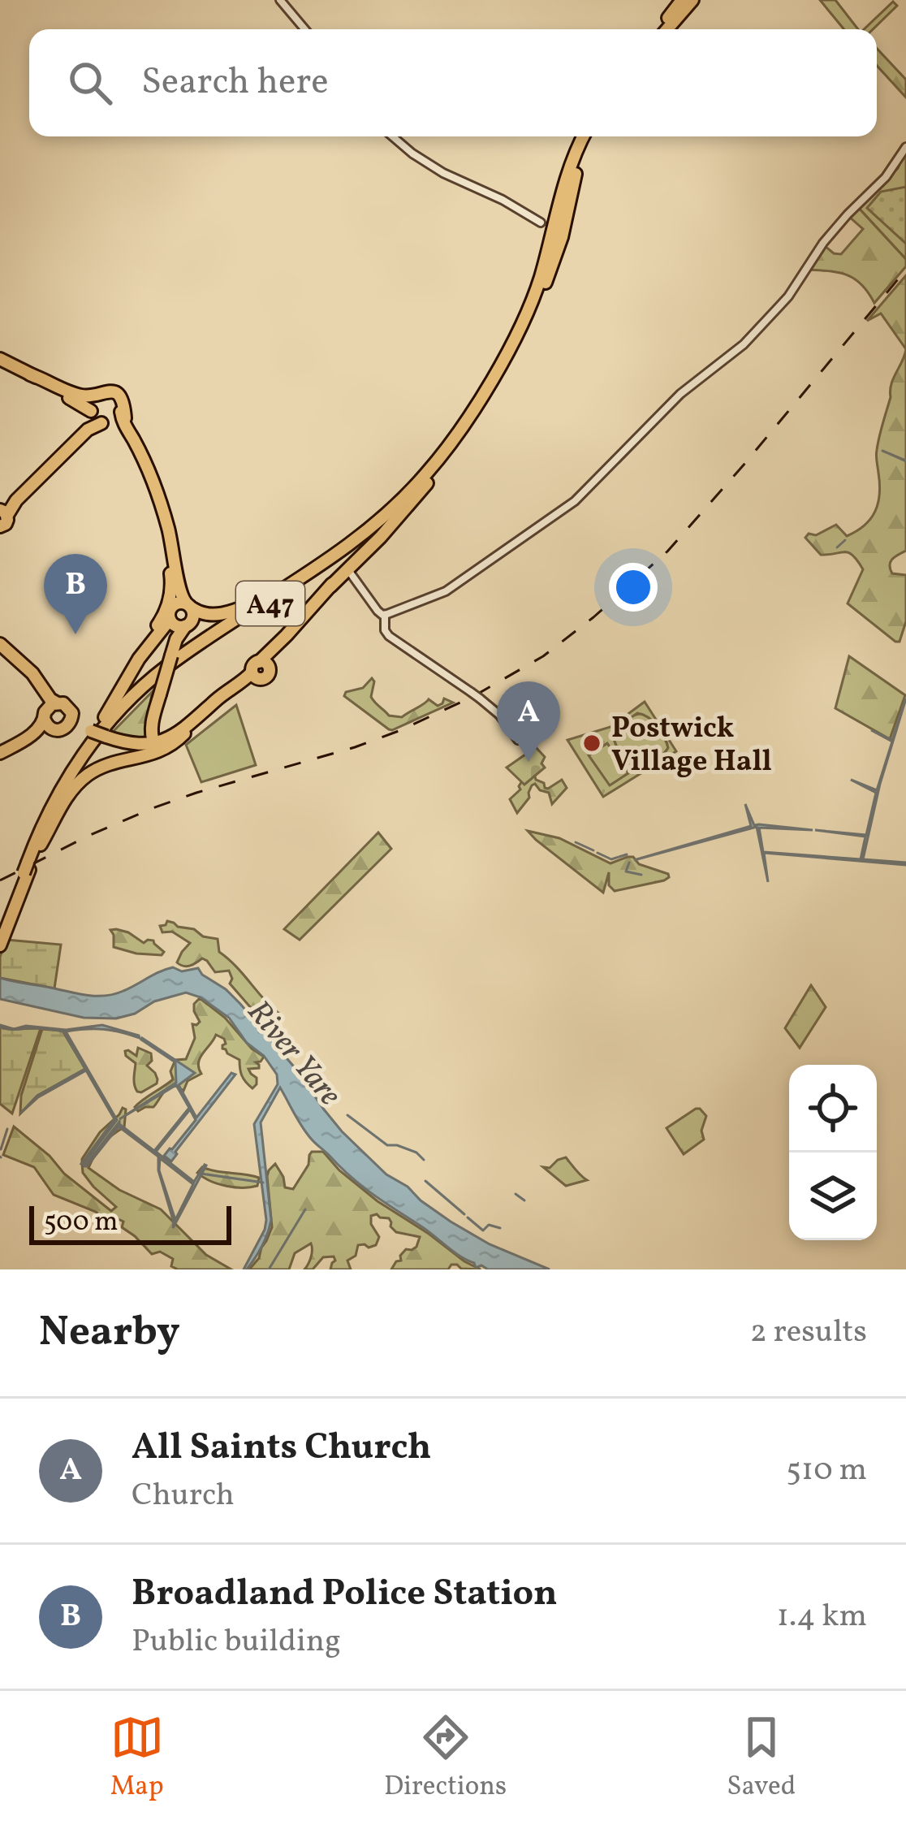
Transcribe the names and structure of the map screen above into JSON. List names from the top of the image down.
{
  "streets": {
    "highway": ["A47"]
  },
  "water": ["River Yare"],
  "places": ["Postwick Village Hall"],
  "scale_bar": "500 m",
  "page": {
    "search": "Search here",
    "pins": ["B", "A"],
    "scale": "500 m",
    "heading": ["Nearby", "2 results"],
    "list": [
      {
        "mark": "A",
        "name": "All Saints Church",
        "note": "Church",
        "value": "510 m"
      },
      {
        "mark": "B",
        "name": "Broadland Police Station",
        "note": "Public building",
        "value": "1.4 km"
      }
    ],
    "nav": ["Map", "Directions", "Saved"]
  }
}
